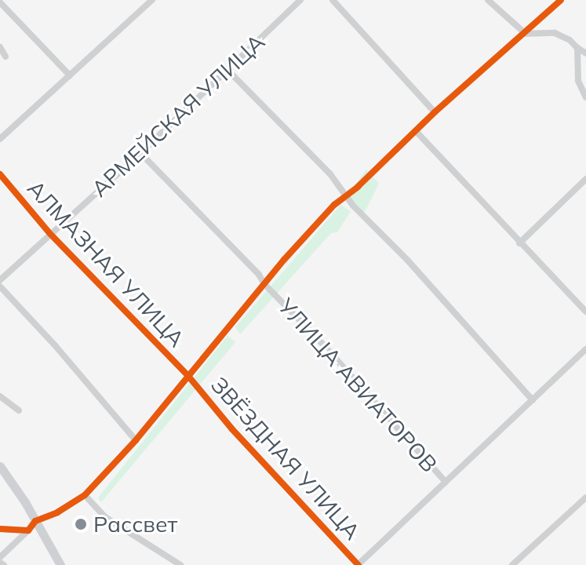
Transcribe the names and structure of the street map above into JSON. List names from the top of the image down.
{
  "streets": {
    "street": [
      "АРМЕЙСКАЯ УЛИЦА",
      "АЛМАЗНАЯ УЛИЦА",
      "УЛИЦА АВИАТОРОВ",
      "ЗВЁЗДНАЯ УЛИЦА"
    ]
  },
  "crossings": [
    ["АРМЕЙСКАЯ УЛИЦА", "АЛМАЗНАЯ УЛИЦА"],
    ["АРМЕЙСКАЯ УЛИЦА", "УЛИЦА АВИАТОРОВ"],
    ["АЛМАЗНАЯ УЛИЦА", "ЗВЁЗДНАЯ УЛИЦА"]
  ],
  "places": ["Рассвет"]
}
